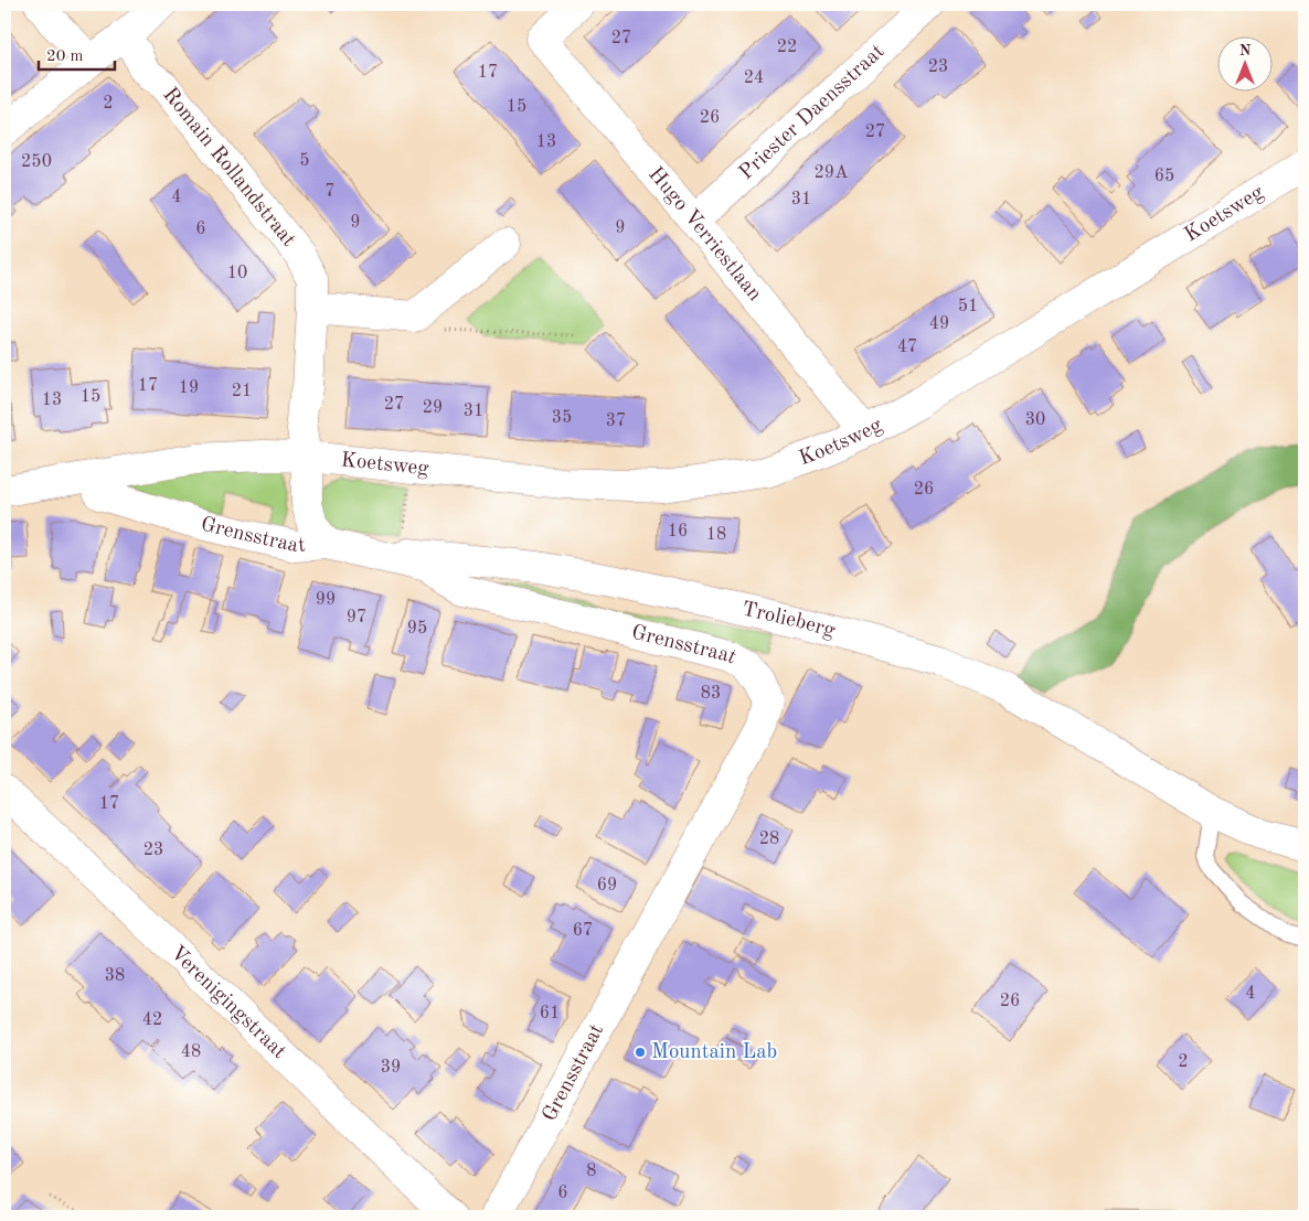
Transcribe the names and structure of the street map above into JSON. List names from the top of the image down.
{
  "streets": {
    "street": [
      "Priester Daensstraat",
      "Romain Rollandstraat",
      "Koetsweg",
      "Hugo Verriestlaan",
      "Grensstraat",
      "Trolieberg",
      "Verenigingstraat"
    ]
  },
  "crossings": [
    ["Priester Daensstraat", "Hugo Verriestlaan"],
    ["Romain Rollandstraat", "Koetsweg"],
    ["Koetsweg", "Hugo Verriestlaan"],
    ["Koetsweg", "Grensstraat"],
    ["Grensstraat", "Trolieberg"]
  ],
  "places": ["Mountain Lab"],
  "house_numbers": [
    "27",
    "22",
    "23",
    "17",
    "24",
    "2",
    "15",
    "26",
    "27",
    "13",
    "5",
    "250",
    "29A",
    "65",
    "7",
    "4",
    "31",
    "9",
    "9",
    "6",
    "10",
    "51",
    "49",
    "47",
    "17",
    "19",
    "21",
    "15",
    "13",
    "27",
    "29",
    "31",
    "35",
    "30",
    "37",
    "26",
    "16",
    "18",
    "99",
    "97",
    "95",
    "83",
    "17",
    "28",
    "23",
    "69",
    "67",
    "38",
    "4",
    "26",
    "61",
    "42",
    "48",
    "2",
    "39",
    "8",
    "6"
  ],
  "scale_bar": "20 m",
  "north": "top"
}
